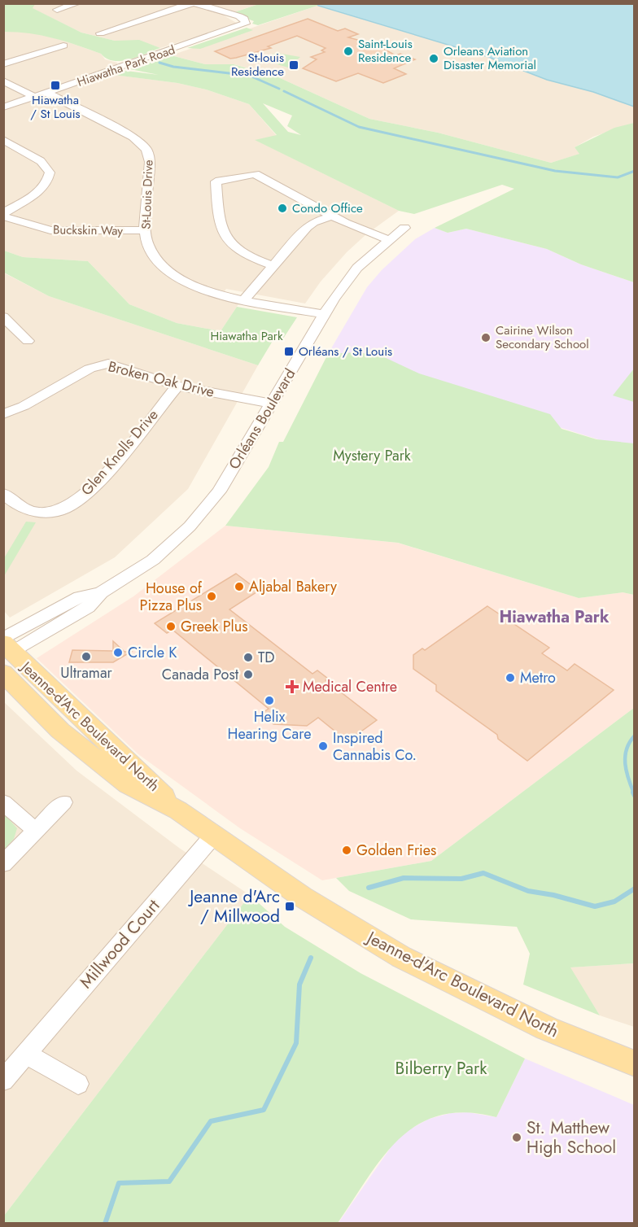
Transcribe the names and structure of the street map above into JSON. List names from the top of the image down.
{
  "streets": {
    "main road": ["Jeanne-d'Arc Boulevard North"],
    "street": [
      "Hiawatha Park Road",
      "St-Louis Drive",
      "Buckskin Way",
      "Broken Oak Drive",
      "Orléans Boulevard",
      "Glen Knolls Drive",
      "Millwood Court"
    ]
  },
  "crossings": [
    ["Hiawatha Park Road", "St-Louis Drive"],
    ["St-Louis Drive", "Buckskin Way"],
    ["St-Louis Drive", "Orléans Boulevard"],
    ["Broken Oak Drive", "Orléans Boulevard"],
    ["Broken Oak Drive", "Glen Knolls Drive"],
    ["Orléans Boulevard", "Jeanne-d'Arc Boulevard North"],
    ["Jeanne-d'Arc Boulevard North", "Millwood Court"]
  ],
  "districts": ["Hiawatha Park"],
  "parks": ["Hiawatha Park", "Mystery Park", "Bilberry Park"],
  "places": {
    "other": [
      "Saint-Louis Residence",
      "Orleans Aviation Disaster Memorial",
      "Condo Office",
      "Cairine Wilson Secondary School",
      "Aljabal Bakery",
      "House of Pizza Plus",
      "Greek Plus",
      "Circle K",
      "Ultramar",
      "TD",
      "Canada Post",
      "Metro",
      "Helix Hearing Care",
      "Inspired Cannabis Co.",
      "Golden Fries",
      "St. Matthew High School"
    ],
    "transit": [
      "St-louis Residence",
      "Hiawatha / St Louis",
      "Orléans / St Louis",
      "Jeanne d'Arc / Millwood"
    ],
    "health": ["Medical Centre"]
  }
}
